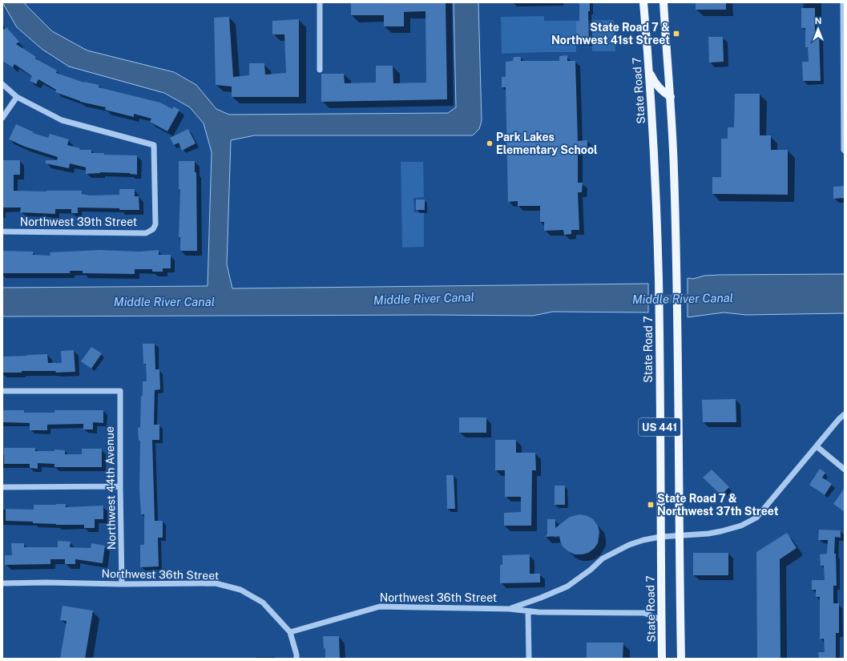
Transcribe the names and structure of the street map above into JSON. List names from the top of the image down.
{
  "streets": {
    "main road": ["State Road 7", "US 441"],
    "street": ["Northwest 39th Street", "Northwest 44th Avenue", "Northwest 36th Street"]
  },
  "crossings": [
    ["State Road 7", "Northwest 36th Street"],
    ["Northwest 44th Avenue", "Northwest 36th Street"]
  ],
  "water": ["Middle River Canal"],
  "places": {
    "transit": ["State Road 7 & Northwest 41st Street", "State Road 7 & Northwest 37th Street"],
    "other": ["Park Lakes Elementary School"]
  },
  "north": "top"
}
